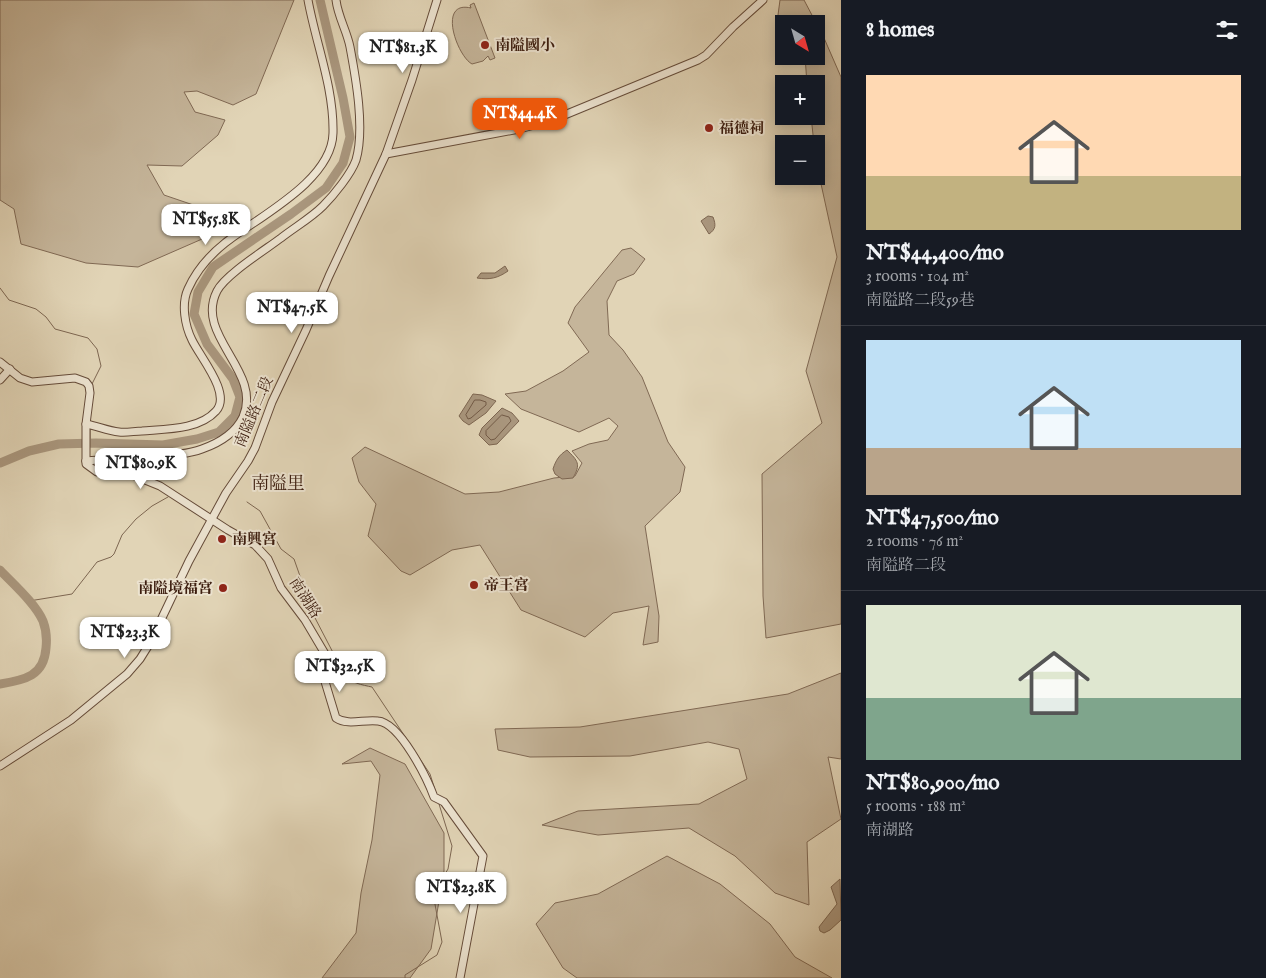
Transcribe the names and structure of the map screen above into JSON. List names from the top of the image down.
{
  "streets": {
    "street": ["南隘路二段", "南湖路"]
  },
  "crossings": [
    ["南隘路二段", "南湖路"]
  ],
  "districts": ["南隘里"],
  "places": [
    "南隘國小",
    "福德祠",
    "南興宮",
    "帝王宮",
    "南隘境福宮"
  ],
  "north": "bottom right",
  "page": {
    "heading": "8 homes",
    "map_buttons": ["+", "−"],
    "price": [
      "NT$81.3K",
      "NT$44.4K",
      "NT$55.8K",
      "NT$47.5K",
      "NT$80.9K",
      "NT$23.3K",
      "NT$32.5K",
      "NT$23.8K"
    ],
    "list": [
      {
        "name": "NT$44,400/mo",
        "note": "3 rooms · 104 m² · 南隘路二段59巷"
      },
      {
        "name": "NT$47,500/mo",
        "note": "2 rooms · 76 m² · 南隘路二段"
      },
      {
        "name": "NT$80,900/mo",
        "note": "5 rooms · 188 m² · 南湖路"
      }
    ]
  }
}
